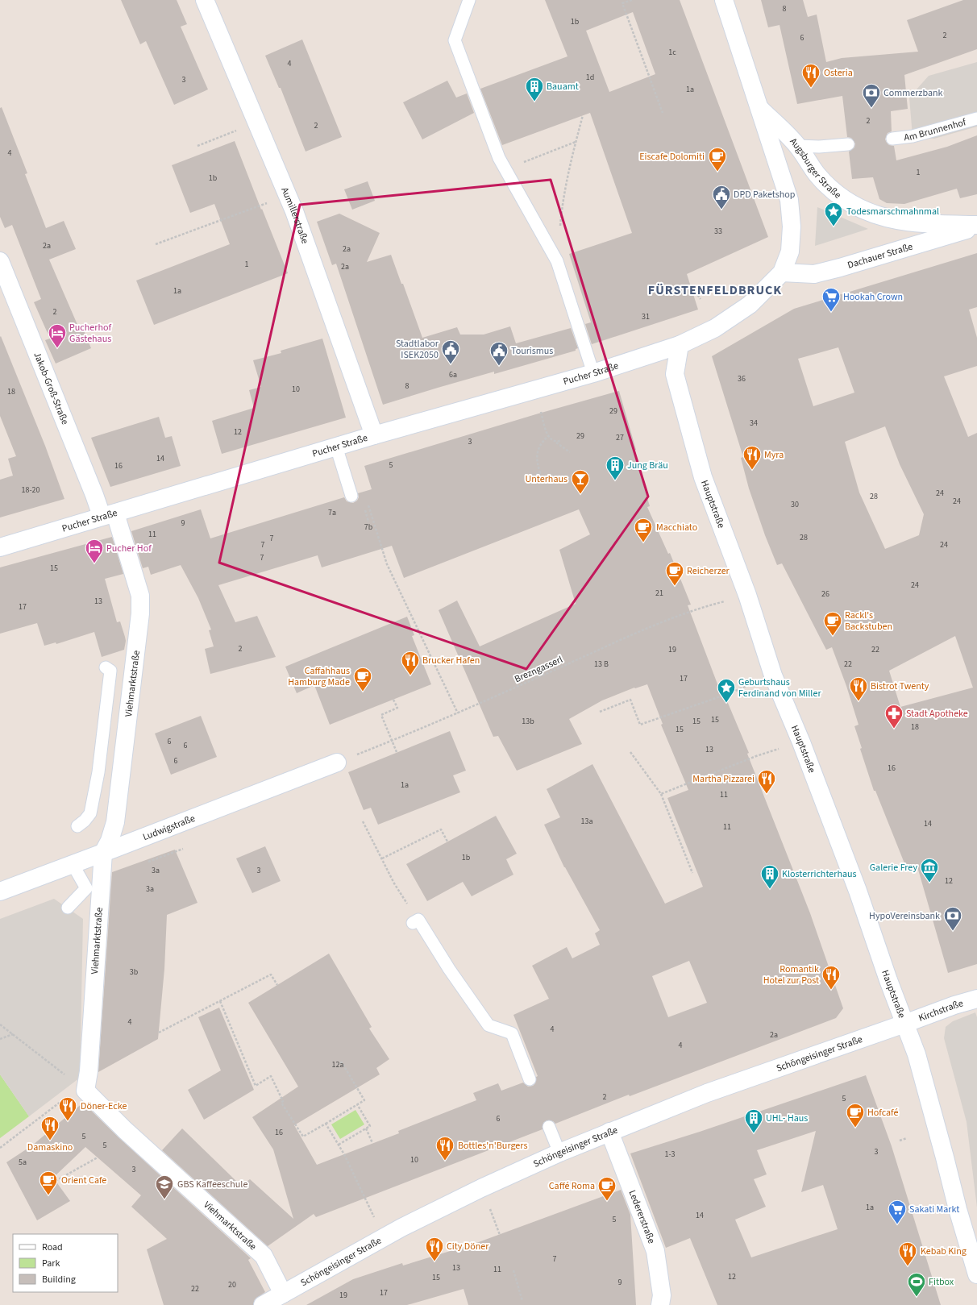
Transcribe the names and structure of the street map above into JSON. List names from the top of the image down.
{
  "streets": {
    "street": [
      "Augsburger Straße",
      "Aumillerstraße",
      "Dachauer Straße",
      "Pucher Straße",
      "Jakob-Groß-Straße",
      "Hauptstraße",
      "Viehmarktstraße",
      "Ludwigstraße",
      "Kirchstraße",
      "Schöngeisinger Straße",
      "Ledererstraße"
    ],
    "lane": ["Am Brunnenhof"],
    "path": ["Brezngasserl"]
  },
  "crossings": [
    ["Augsburger Straße", "Dachauer Straße"],
    ["Aumillerstraße", "Pucher Straße"],
    ["Pucher Straße", "Jakob-Groß-Straße"],
    ["Pucher Straße", "Hauptstraße"],
    ["Pucher Straße", "Viehmarktstraße"],
    ["Jakob-Groß-Straße", "Viehmarktstraße"],
    ["Hauptstraße", "Brezngasserl"],
    ["Hauptstraße", "Kirchstraße"],
    ["Hauptstraße", "Schöngeisinger Straße"],
    ["Brezngasserl", "Ludwigstraße"],
    ["Viehmarktstraße", "Ludwigstraße"],
    ["Viehmarktstraße", "Schöngeisinger Straße"],
    ["Kirchstraße", "Schöngeisinger Straße"],
    ["Schöngeisinger Straße", "Ledererstraße"]
  ],
  "districts": ["FÜRSTENFELDBRUCK"],
  "places": {
    "restaurant": [
      "Osteria",
      "Myra",
      "Brucker Hafen",
      "Bistrot Twenty",
      "Martha Pizzarei",
      "Romantik Hotel zur Post",
      "Döner-Ecke",
      "Damaskino",
      "Bottles'n'Burgers",
      "City Döner",
      "Kebab King"
    ],
    "building": [
      "Bauamt",
      "Jung Bräu",
      "Klosterrichterhaus",
      "UHL- Haus"
    ],
    "bank": ["Commerzbank", "HypoVereinsbank"],
    "cafe": [
      "Eiscafe Dolomiti",
      "Macchiato",
      "Reicherzer",
      "Rackl's Backstuben",
      "Caffahhaus Hamburg Made",
      "Hofcafé",
      "Orient Cafe",
      "Caffé Roma"
    ],
    "public building": ["DPD Paketshop", "Stadtlabor ISEK2050", "Tourismus"],
    "place": ["Todesmarschmahnmal", "Geburtshaus Ferdinand von Miller"],
    "supermarket": ["Hookah Crown", "Sakati Markt"],
    "hotel": ["Pucherhof Gästehaus", "Pucher Hof"],
    "bar": ["Unterhaus"],
    "pharmacy": ["Stadt Apotheke"],
    "museum": ["Galerie Frey"],
    "school or university": ["GBS Kaffeeschule"],
    "sports": ["Fitbox"]
  },
  "house_numbers": [
    "8",
    "1b",
    "2",
    "6",
    "1c",
    "4",
    "1d",
    "3",
    "1a",
    "2",
    "2",
    "4",
    "1",
    "1b",
    "33",
    "2a",
    "2a",
    "1",
    "2a",
    "1a",
    "2",
    "31",
    "6a",
    "36",
    "8",
    "10",
    "18",
    "29",
    "34",
    "12",
    "29",
    "27",
    "3",
    "14",
    "5",
    "16",
    "18-20",
    "24",
    "28",
    "24",
    "30",
    "7a",
    "9",
    "7b",
    "11",
    "28",
    "7",
    "7",
    "24",
    "7",
    "15",
    "24",
    "21",
    "26",
    "13",
    "17",
    "2",
    "19",
    "22",
    "13 B",
    "22",
    "17",
    "15",
    "13b",
    "15",
    "18",
    "15",
    "6",
    "6",
    "13",
    "6",
    "16",
    "1a",
    "11",
    "13a",
    "14",
    "11",
    "1b",
    "3a",
    "3",
    "12",
    "3a",
    "3b",
    "4",
    "4",
    "2a",
    "4",
    "12a",
    "2",
    "5",
    "6",
    "16",
    "5",
    "5",
    "3",
    "1-3",
    "10",
    "5a",
    "3",
    "1a",
    "14",
    "5",
    "7",
    "13",
    "11",
    "12",
    "15",
    "9",
    "20",
    "22",
    "17",
    "19"
  ],
  "legend": ["Road", "Park", "Building"]
}
